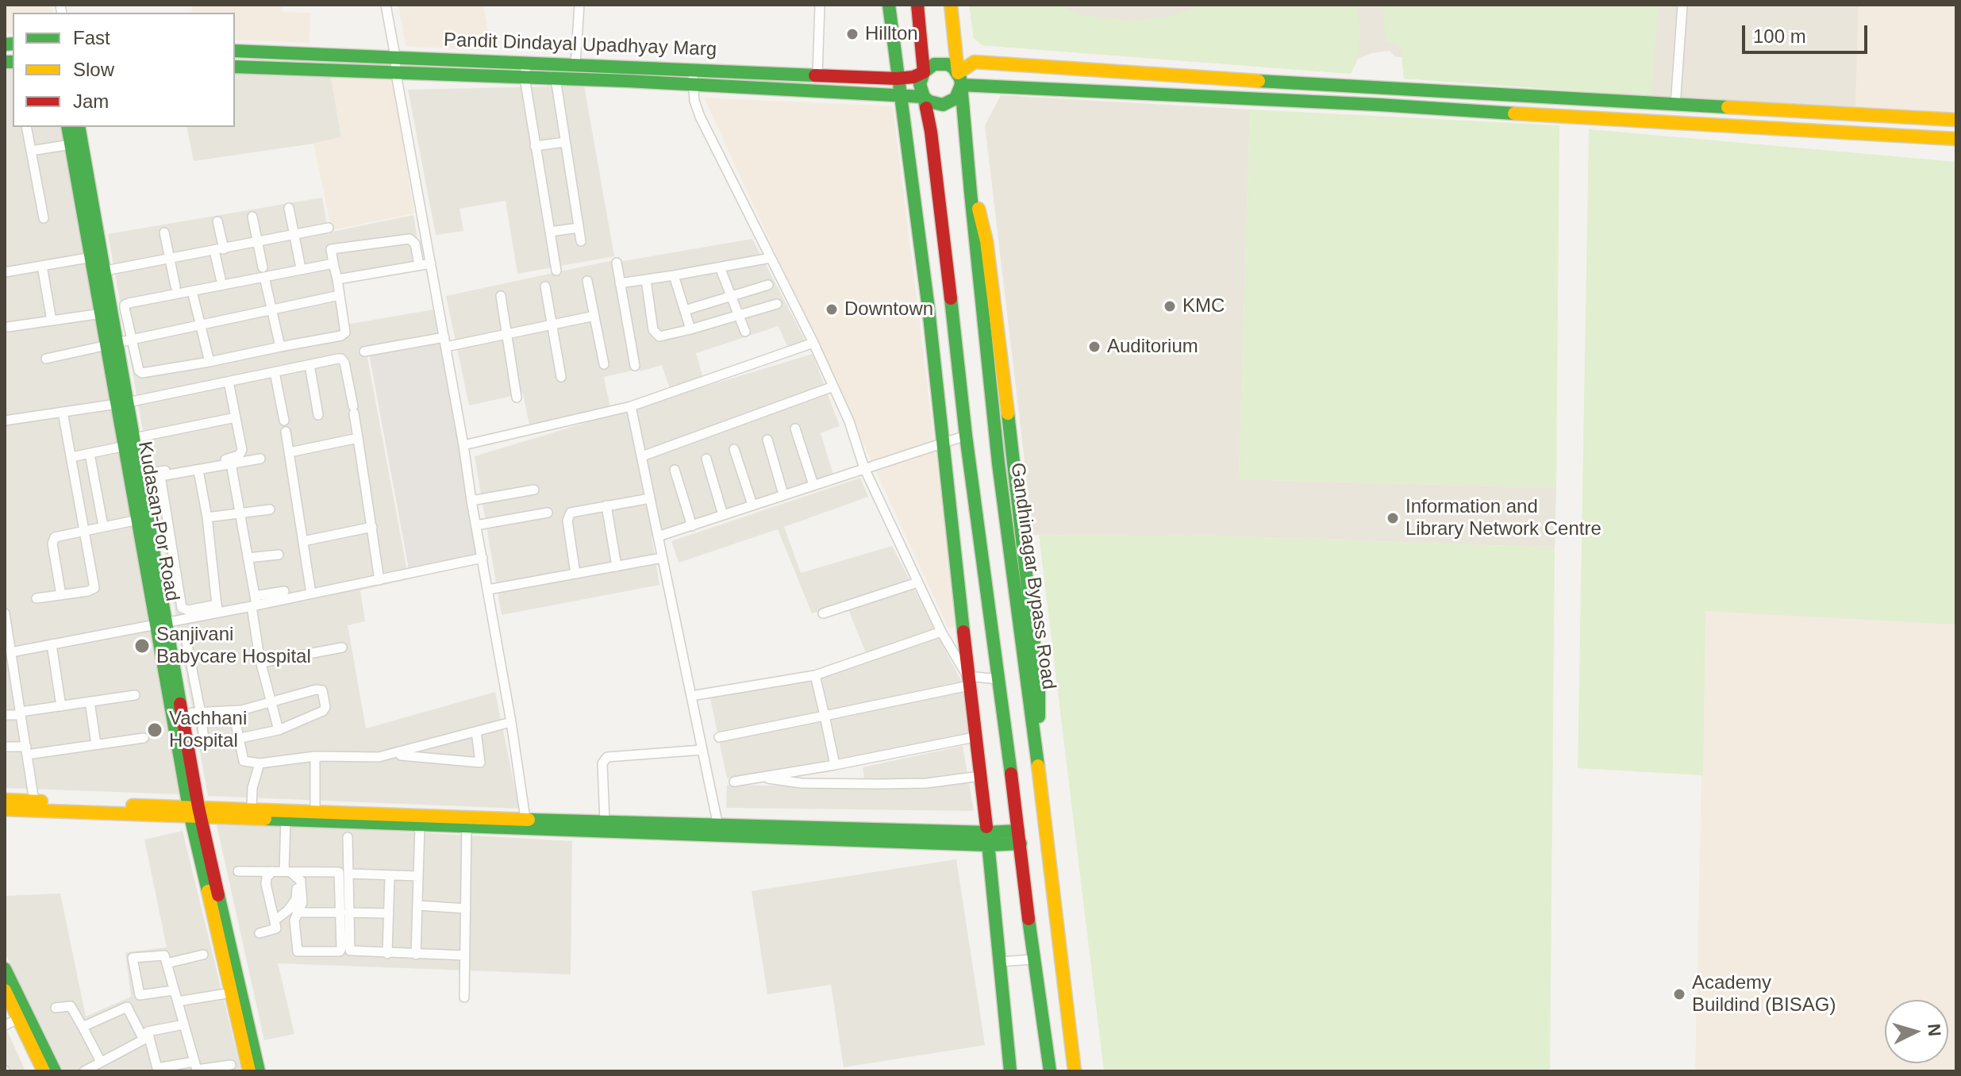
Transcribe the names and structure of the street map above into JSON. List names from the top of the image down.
{
  "streets": {
    "street": ["Pandit Dindayal Upadhyay Marg", "Kudasan-Por Road", "Gandhinagar Bypass Road"]
  },
  "crossings": [
    ["Pandit Dindayal Upadhyay Marg", "Gandhinagar Bypass Road"]
  ],
  "places": [
    "Hillton",
    "KMC",
    "Downtown",
    "Auditorium",
    "Information and Library Network Centre",
    "Sanjivani Babycare Hospital",
    "Vachhani Hospital",
    "Academy Buildind (BISAG)"
  ],
  "legend": ["Fast", "Slow", "Jam"],
  "scale_bar": "100 m",
  "north": "right"
}
